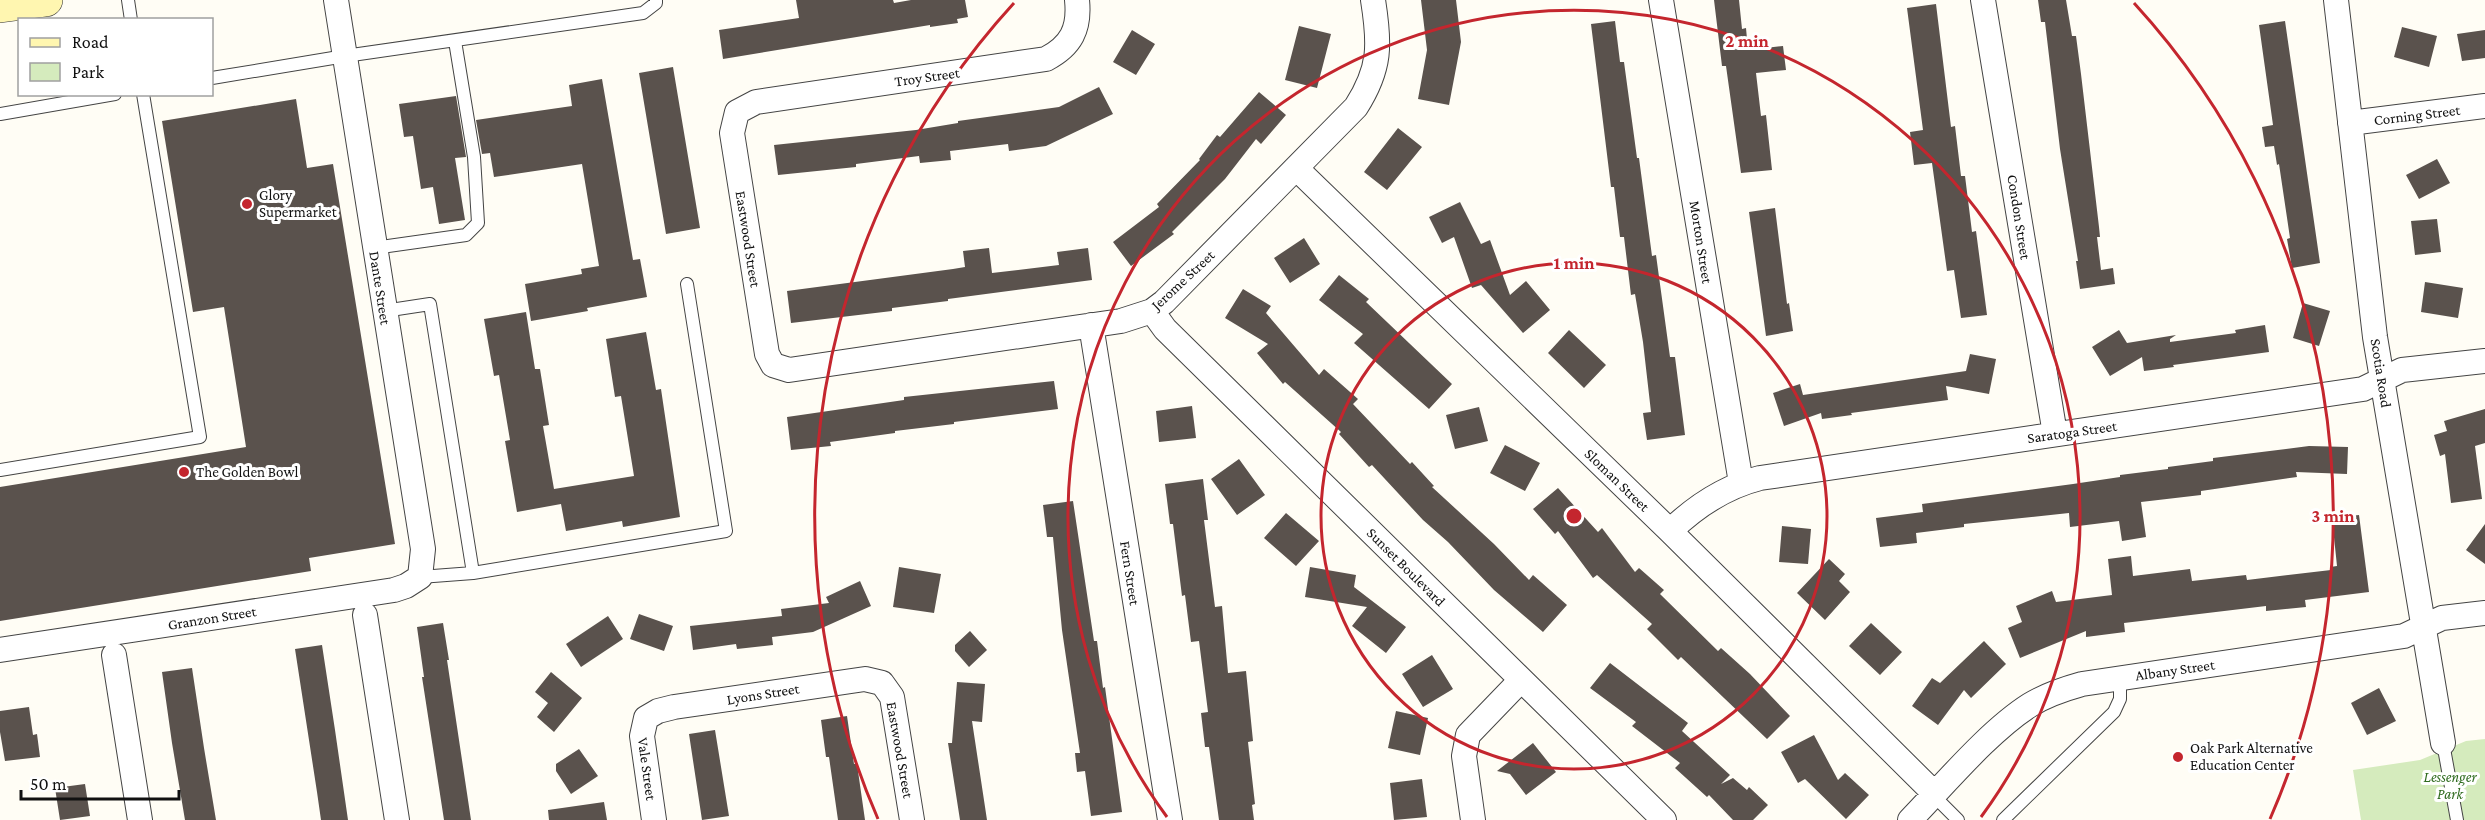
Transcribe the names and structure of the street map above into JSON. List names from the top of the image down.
{
  "streets": {
    "street": [
      "Troy Street",
      "Corning Street",
      "Condon Street",
      "Eastwood Street",
      "Morton Street",
      "Jerome Street",
      "Dante Street",
      "Scotia Road",
      "Saratoga Street",
      "Sloman Street",
      "Sunset Boulevard",
      "Fern Street",
      "Granzon Street",
      "Albany Street",
      "Lyons Street",
      "Vale Street"
    ]
  },
  "crossings": [
    ["Troy Street", "Eastwood Street"],
    ["Corning Street", "Scotia Road"],
    ["Condon Street", "Saratoga Street"],
    ["Eastwood Street", "Jerome Street"],
    ["Eastwood Street", "Lyons Street"],
    ["Morton Street", "Saratoga Street"],
    ["Jerome Street", "Sloman Street"],
    ["Jerome Street", "Sunset Boulevard"],
    ["Jerome Street", "Fern Street"],
    ["Dante Street", "Granzon Street"],
    ["Scotia Road", "Saratoga Street"],
    ["Scotia Road", "Albany Street"],
    ["Saratoga Street", "Sloman Street"],
    ["Sloman Street", "Albany Street"],
    ["Lyons Street", "Vale Street"]
  ],
  "parks": ["Lessenger Park"],
  "places": ["Glory Supermarket", "The Golden Bowl", "Oak Park Alternative Education Center"],
  "legend": ["Road", "Park"],
  "scale_bar": "50 m",
  "rings": ["2 min", "1 min", "3 min"]
}
